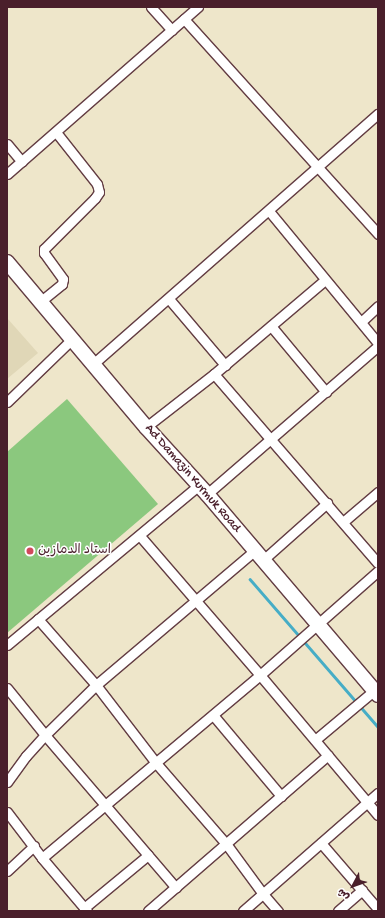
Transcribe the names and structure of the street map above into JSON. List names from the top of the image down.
{
  "streets": {
    "highway": ["Ad Damazin Kurmuk Road"]
  },
  "places": ["استاد الدمازين"],
  "north": "bottom left"
}
